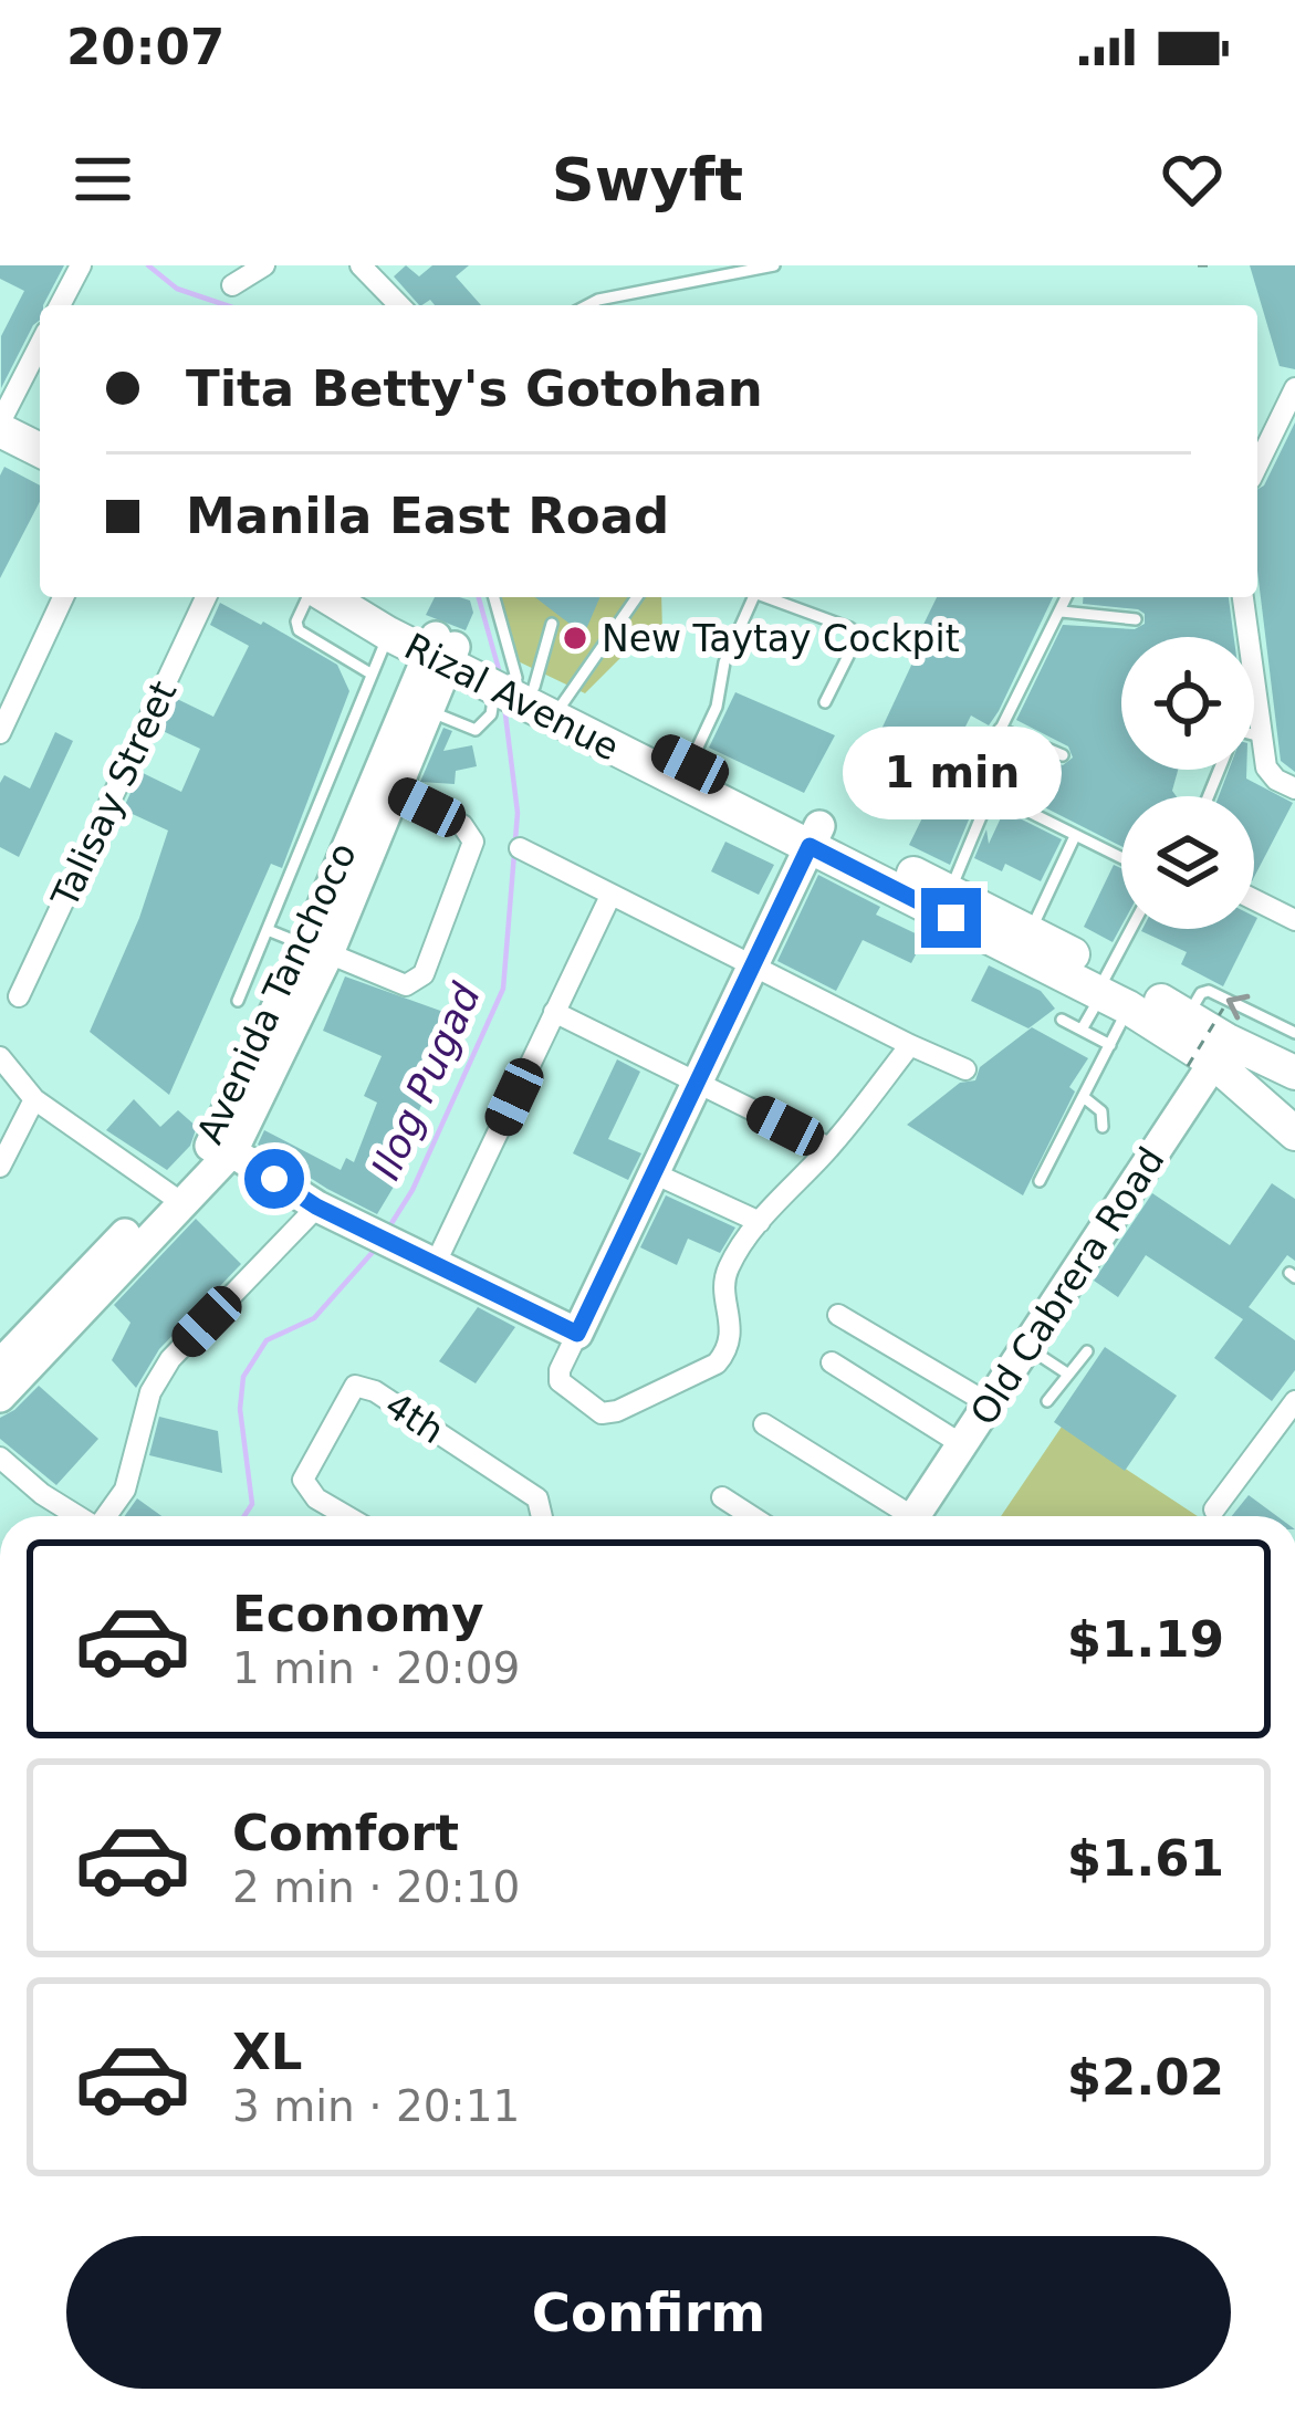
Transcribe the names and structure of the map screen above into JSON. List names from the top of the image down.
{
  "streets": {
    "main road": ["Rizal Avenue"],
    "street": [
      "Talisay Street",
      "Avenida Tanchoco",
      "Old Cabrera Road",
      "4th"
    ]
  },
  "crossings": [
    ["Rizal Avenue", "Avenida Tanchoco"]
  ],
  "water": ["Ilog Pugad"],
  "places": ["New Taytay Cockpit"],
  "page": {
    "status": "20:07",
    "header": "Swyft",
    "banner": ["Tita Betty's Gotohan", "Manila East Road"],
    "bubble": "1 min",
    "list": [
      {
        "name": "Economy",
        "note": "1 min · 20:09",
        "value": "$1.19"
      },
      {
        "name": "Comfort",
        "note": "2 min · 20:10",
        "value": "$1.61"
      },
      {
        "name": "XL",
        "note": "3 min · 20:11",
        "value": "$2.02"
      }
    ],
    "buttons": "Confirm"
  }
}
